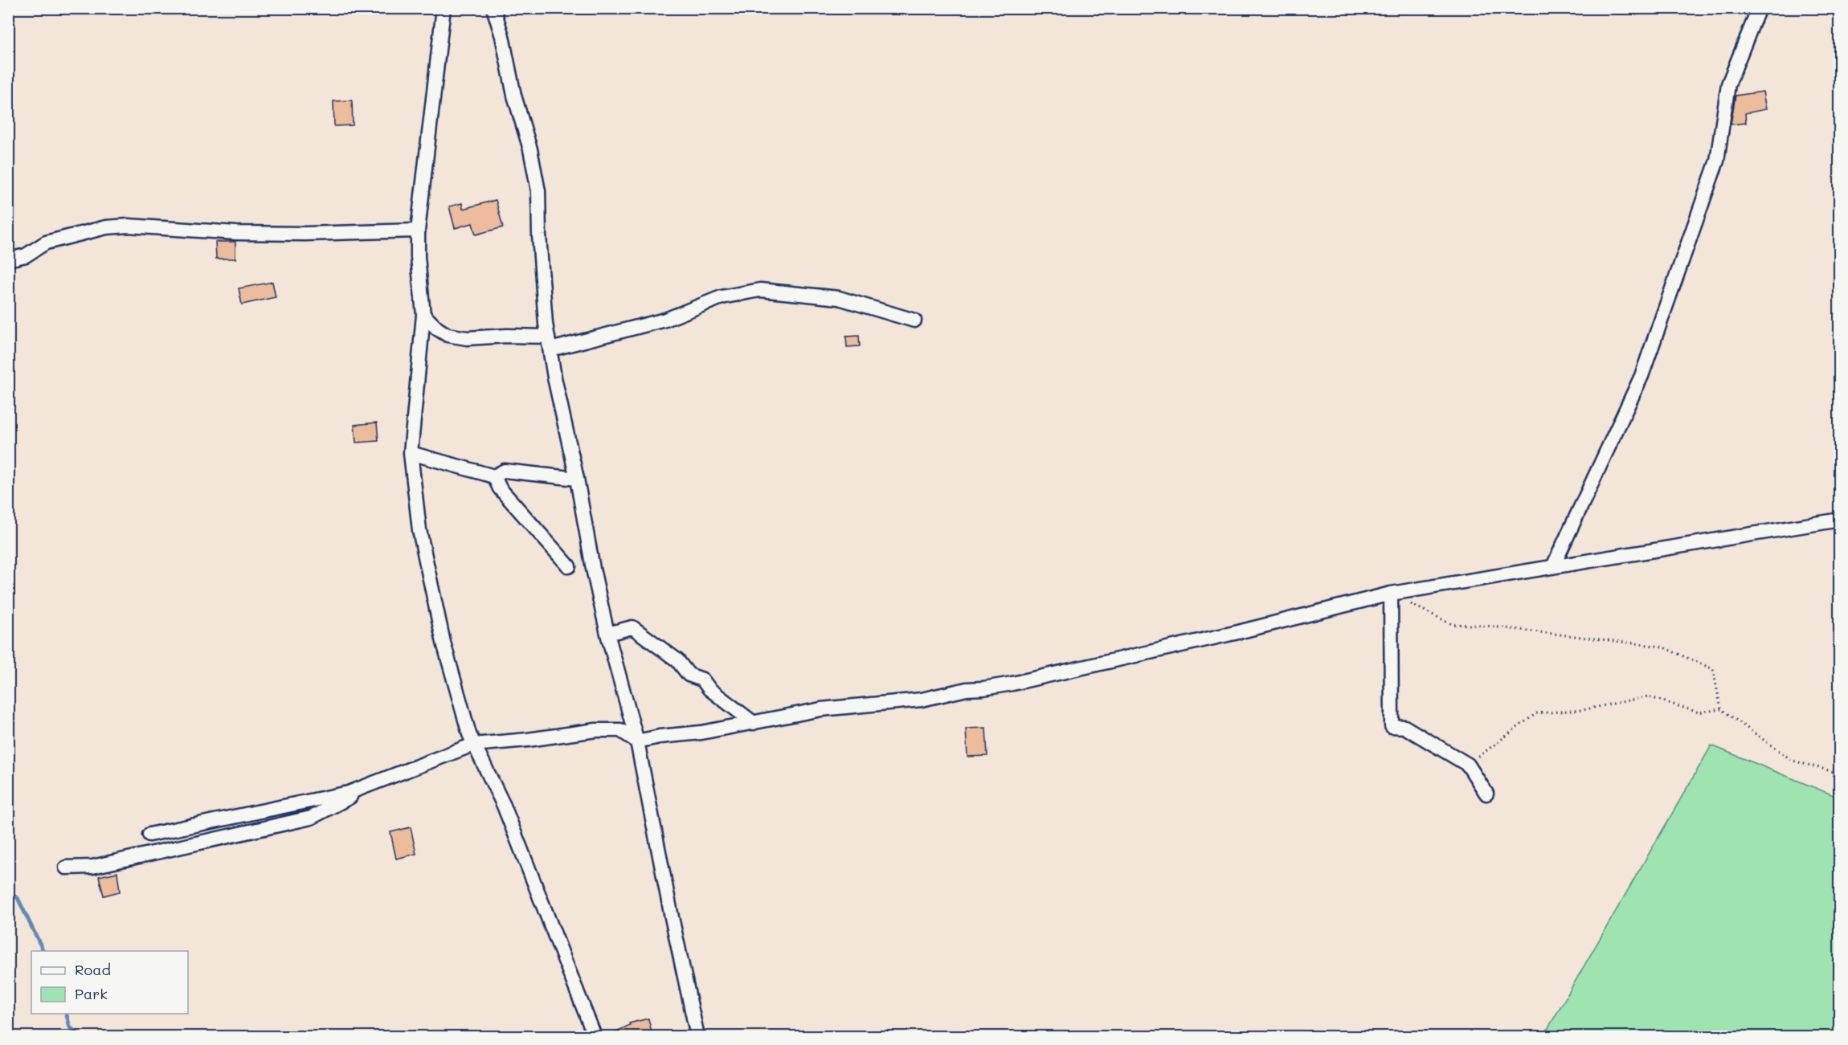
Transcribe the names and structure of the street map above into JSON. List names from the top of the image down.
{
  "legend": ["Road", "Park"]
}
